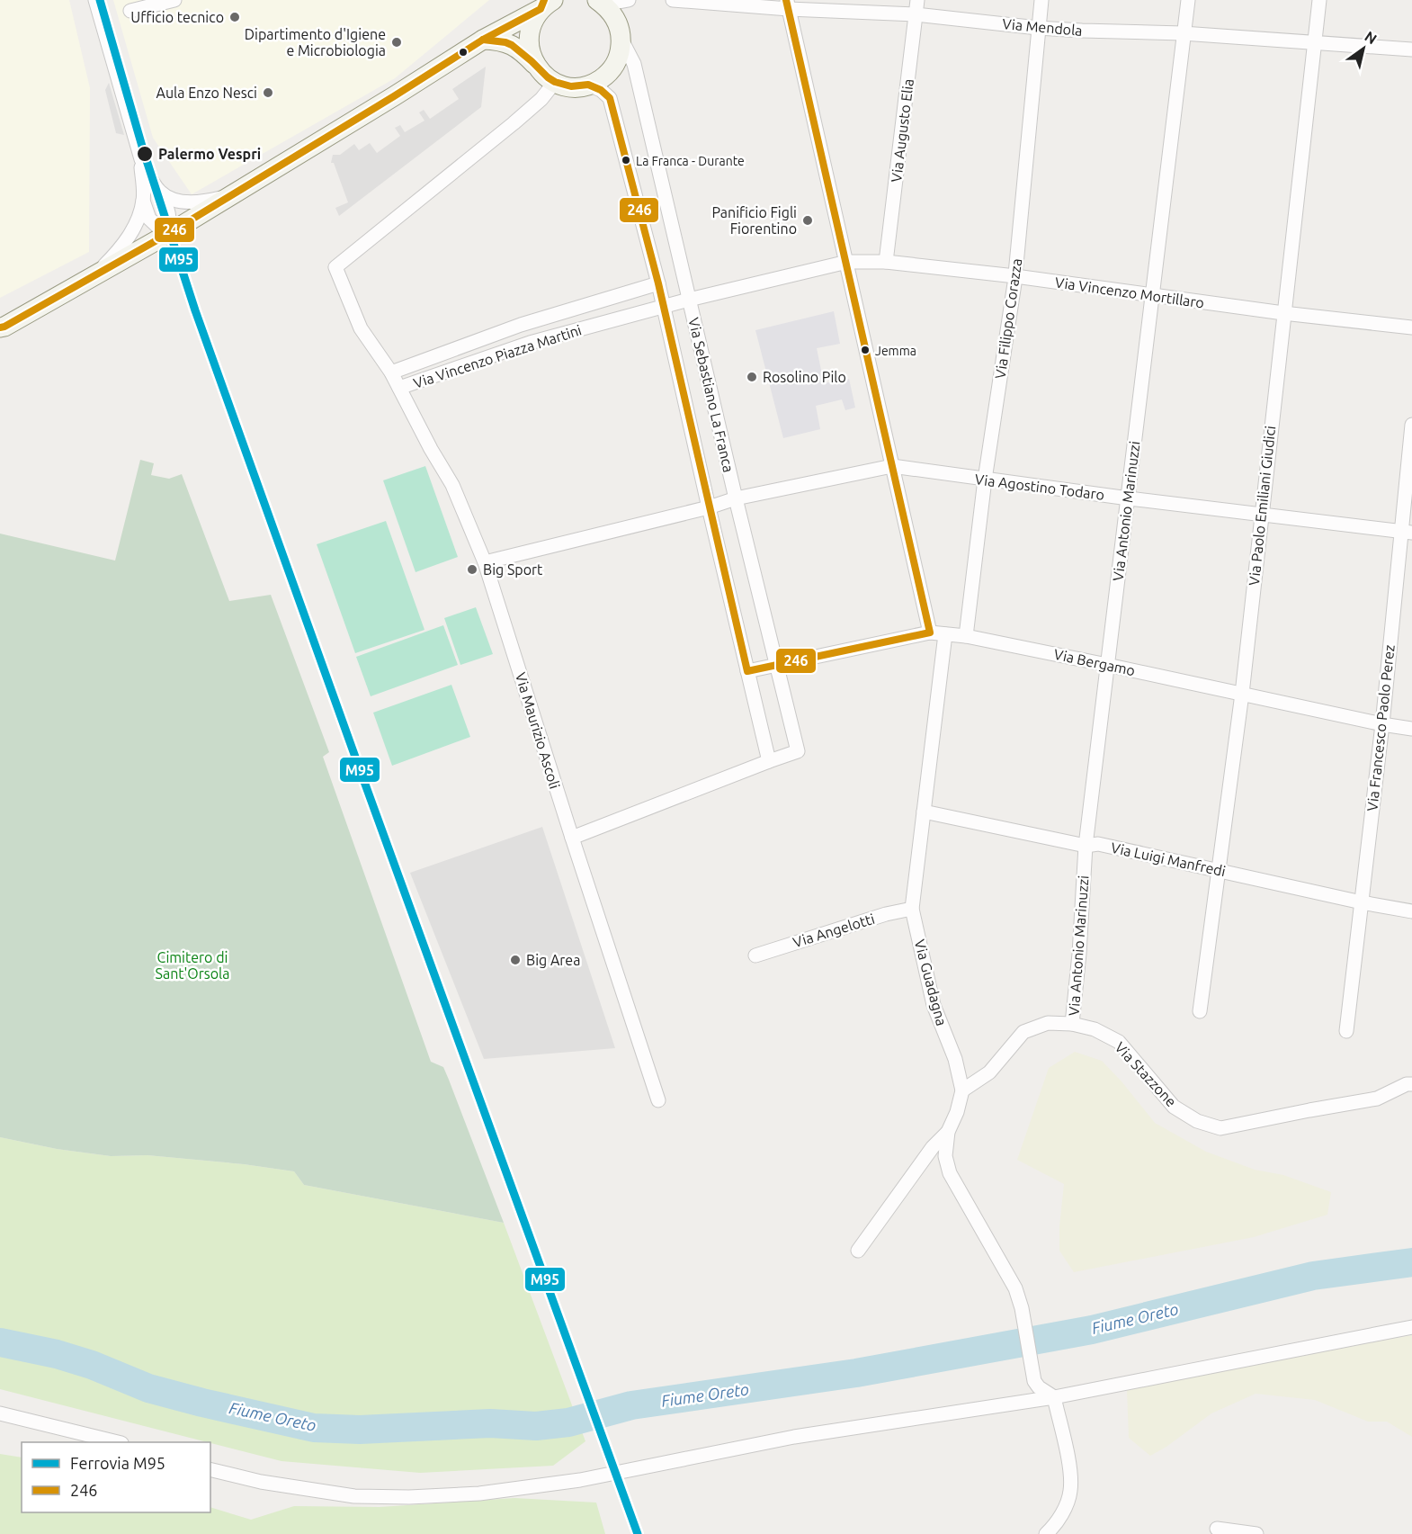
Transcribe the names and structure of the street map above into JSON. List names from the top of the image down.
{
  "streets": {
    "street": [
      "Via Mendola",
      "Via Augusto Elia",
      "Via Vincenzo Mortillaro",
      "Via Filippo Corazza",
      "Via Vincenzo Piazza Martini",
      "Via Sebastiano La Franca",
      "Via Agostino Todaro",
      "Via Paolo Emiliani Giudici",
      "Via Antonio Marinuzzi",
      "Via Bergamo",
      "Via Francesco Paolo Perez",
      "Via Maurizio Ascoli",
      "Via Luigi Manfredi",
      "Via Angelotti",
      "Via Guadagna",
      "Via Stazzone"
    ]
  },
  "crossings": [
    ["Via Mendola", "Via Augusto Elia"],
    ["Via Mendola", "Via Filippo Corazza"],
    ["Via Mendola", "Via Paolo Emiliani Giudici"],
    ["Via Mendola", "Via Antonio Marinuzzi"],
    ["Via Augusto Elia", "Via Vincenzo Mortillaro"],
    ["Via Vincenzo Mortillaro", "Via Filippo Corazza"],
    ["Via Vincenzo Mortillaro", "Via Vincenzo Piazza Martini"],
    ["Via Vincenzo Mortillaro", "Via Paolo Emiliani Giudici"],
    ["Via Vincenzo Mortillaro", "Via Antonio Marinuzzi"],
    ["Via Filippo Corazza", "Via Agostino Todaro"],
    ["Via Filippo Corazza", "Via Bergamo"],
    ["Via Vincenzo Piazza Martini", "Via Sebastiano La Franca"],
    ["Via Vincenzo Piazza Martini", "Via Maurizio Ascoli"],
    ["Via Sebastiano La Franca", "Via Agostino Todaro"],
    ["Via Sebastiano La Franca", "Via Bergamo"],
    ["Via Agostino Todaro", "Via Paolo Emiliani Giudici"],
    ["Via Agostino Todaro", "Via Antonio Marinuzzi"],
    ["Via Agostino Todaro", "Via Francesco Paolo Perez"],
    ["Via Agostino Todaro", "Via Maurizio Ascoli"],
    ["Via Paolo Emiliani Giudici", "Via Bergamo"],
    ["Via Paolo Emiliani Giudici", "Via Luigi Manfredi"],
    ["Via Antonio Marinuzzi", "Via Bergamo"],
    ["Via Antonio Marinuzzi", "Via Luigi Manfredi"],
    ["Via Antonio Marinuzzi", "Via Stazzone"],
    ["Via Bergamo", "Via Francesco Paolo Perez"],
    ["Via Bergamo", "Via Guadagna"],
    ["Via Francesco Paolo Perez", "Via Luigi Manfredi"],
    ["Via Luigi Manfredi", "Via Guadagna"],
    ["Via Angelotti", "Via Guadagna"],
    ["Via Guadagna", "Via Stazzone"]
  ],
  "water": ["Fiume Oreto"],
  "parks": ["Cimitero di Sant'Orsola"],
  "places": [
    "Ufficio tecnico",
    "Dipartimento d'Igiene e Microbiologia",
    "Aula Enzo Nesci",
    "Palermo Vespri",
    "La Franca - Durante",
    "Panificio Figli Fiorentino",
    "Jemma",
    "Rosolino Pilo",
    "Big Sport",
    "Big Area"
  ],
  "lines": ["rail line M95", "transit line 246"],
  "legend": ["Ferrovia M95", "246"],
  "north": "top right"
}
